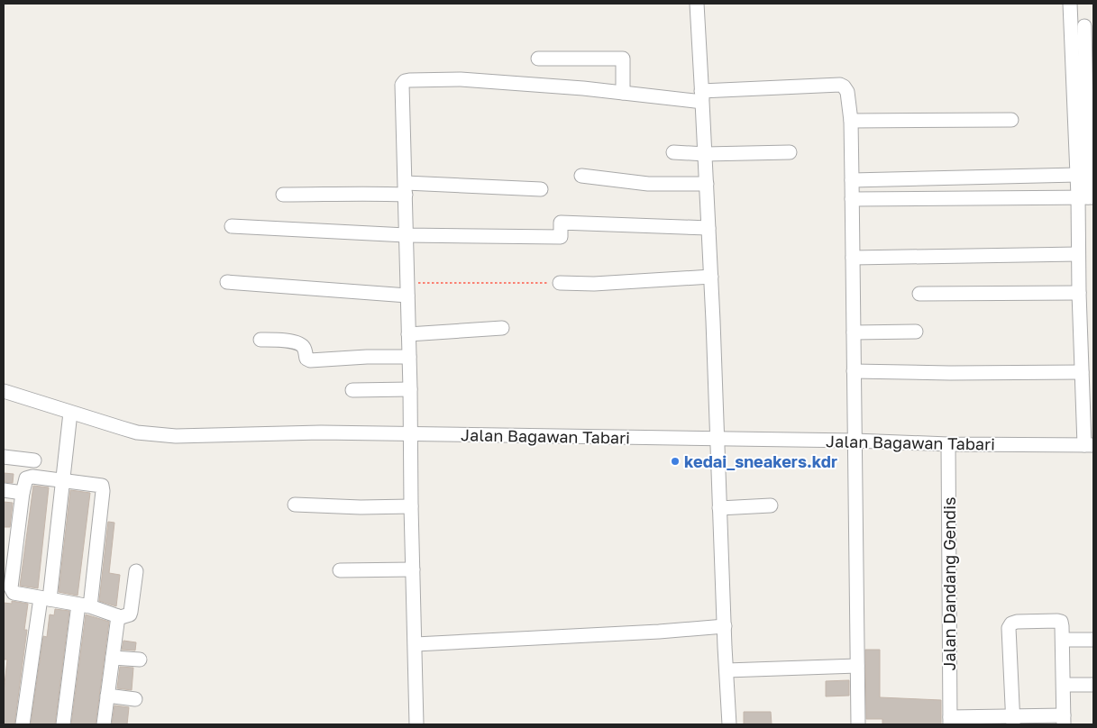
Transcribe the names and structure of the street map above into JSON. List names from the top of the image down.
{
  "streets": {
    "street": ["Jalan Bagawan Tabari", "Jalan Dandang Gendis"]
  },
  "crossings": [
    ["Jalan Bagawan Tabari", "Jalan Dandang Gendis"]
  ],
  "places": ["kedai_sneakers.kdr"]
}
